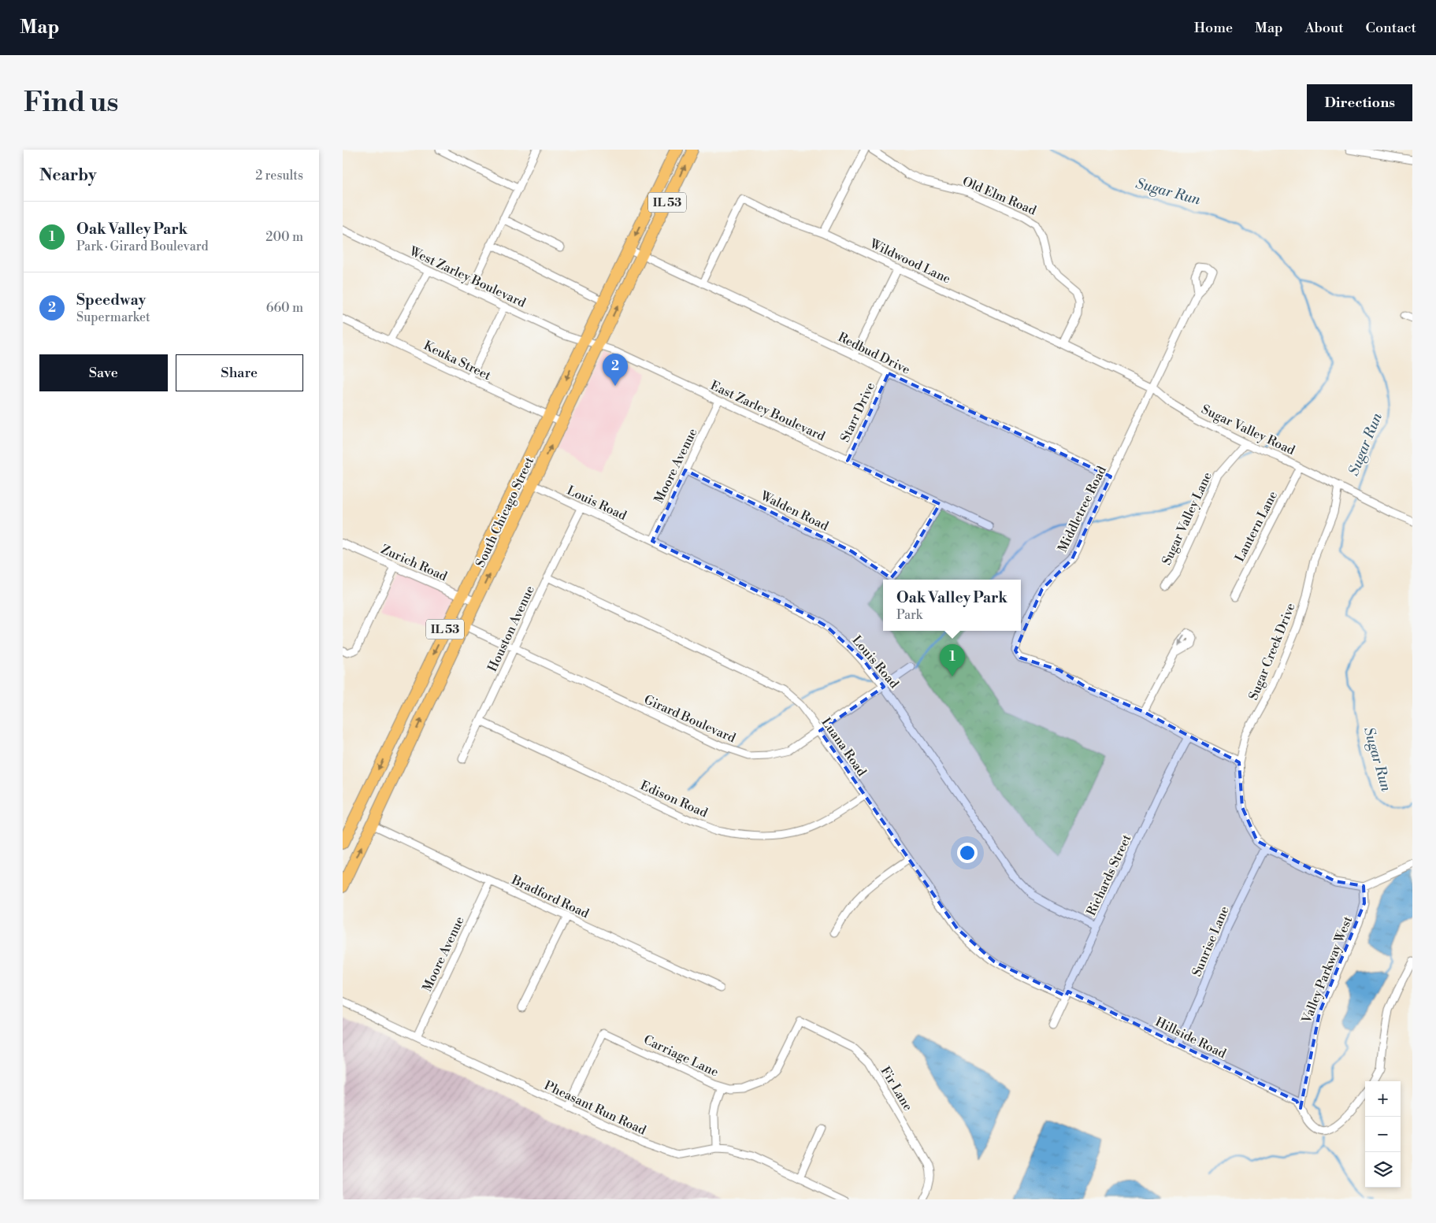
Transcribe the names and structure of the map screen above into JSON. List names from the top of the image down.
{
  "streets": {
    "main road": ["IL 53", "South Chicago Street"],
    "street": [
      "Old Elm Road",
      "Wildwood Lane",
      "West Zarley Boulevard",
      "Redbud Drive",
      "Keuka Street",
      "East Zarley Boulevard",
      "Starr Drive",
      "Sugar Valley Road",
      "Moore Avenue",
      "Louis Road",
      "Middletree Road",
      "Walden Road",
      "Sugar Valley Lane",
      "Lantern Lane",
      "Zurich Road",
      "Houston Avenue",
      "Sugar Creek Drive",
      "Girard Boulevard",
      "Luana Road",
      "Edison Road",
      "Richards Street",
      "Bradford Road",
      "Sunrise Lane",
      "Valley Parkway West",
      "Hillside Road",
      "Carriage Lane",
      "Fir Lane",
      "Pheasant Run Road"
    ]
  },
  "crossings": [
    ["Old Elm Road", "Wildwood Lane"],
    ["Wildwood Lane", "Redbud Drive"],
    ["Wildwood Lane", "Sugar Valley Road"],
    ["Wildwood Lane", "Middletree Road"],
    ["West Zarley Boulevard", "East Zarley Boulevard"],
    ["West Zarley Boulevard", "South Chicago Street"],
    ["Redbud Drive", "Starr Drive"],
    ["Redbud Drive", "Middletree Road"],
    ["Redbud Drive", "South Chicago Street"],
    ["Keuka Street", "South Chicago Street"],
    ["East Zarley Boulevard", "Starr Drive"],
    ["East Zarley Boulevard", "Moore Avenue"],
    ["East Zarley Boulevard", "Walden Road"],
    ["East Zarley Boulevard", "South Chicago Street"],
    ["Sugar Valley Road", "Middletree Road"],
    ["Sugar Valley Road", "Sugar Valley Lane"],
    ["Sugar Valley Road", "Lantern Lane"],
    ["Sugar Valley Road", "Sugar Creek Drive"],
    ["Moore Avenue", "Louis Road"],
    ["Moore Avenue", "Walden Road"],
    ["Moore Avenue", "Bradford Road"],
    ["Moore Avenue", "Pheasant Run Road"],
    ["Louis Road", "South Chicago Street"],
    ["Louis Road", "Houston Avenue"],
    ["Louis Road", "Girard Boulevard"],
    ["Louis Road", "Richards Street"],
    ["Middletree Road", "Sugar Creek Drive"],
    ["Middletree Road", "Richards Street"],
    ["South Chicago Street", "Zurich Road"],
    ["South Chicago Street", "Girard Boulevard"],
    ["South Chicago Street", "Bradford Road"],
    ["Houston Avenue", "Girard Boulevard"],
    ["Houston Avenue", "Luana Road"],
    ["Houston Avenue", "Edison Road"],
    ["Sugar Creek Drive", "Sunrise Lane"],
    ["Sugar Creek Drive", "Valley Parkway West"],
    ["Girard Boulevard", "Luana Road"],
    ["Luana Road", "Edison Road"],
    ["Luana Road", "Richards Street"],
    ["Luana Road", "Hillside Road"],
    ["Richards Street", "Hillside Road"],
    ["Sunrise Lane", "Hillside Road"],
    ["Valley Parkway West", "Hillside Road"],
    ["Carriage Lane", "Fir Lane"],
    ["Carriage Lane", "Pheasant Run Road"]
  ],
  "water": ["Sugar Run"],
  "page": {
    "header": "Map",
    "nav": [
      "Home",
      "Map",
      "About",
      "Contact"
    ],
    "buttons": [
      "Directions",
      ["Save", "Share"]
    ],
    "title": "Find us",
    "heading": ["Nearby", "2 results"],
    "list": [
      {
        "mark": "1",
        "name": "Oak Valley Park",
        "note": "Park · Girard Boulevard",
        "value": "200 m"
      },
      {
        "mark": "2",
        "name": "Speedway",
        "note": "Supermarket",
        "value": "660 m"
      }
    ],
    "pins": ["2", "1"],
    "popup": ["Oak Valley Park", "Park"],
    "map_buttons": ["+", "−"]
  }
}
